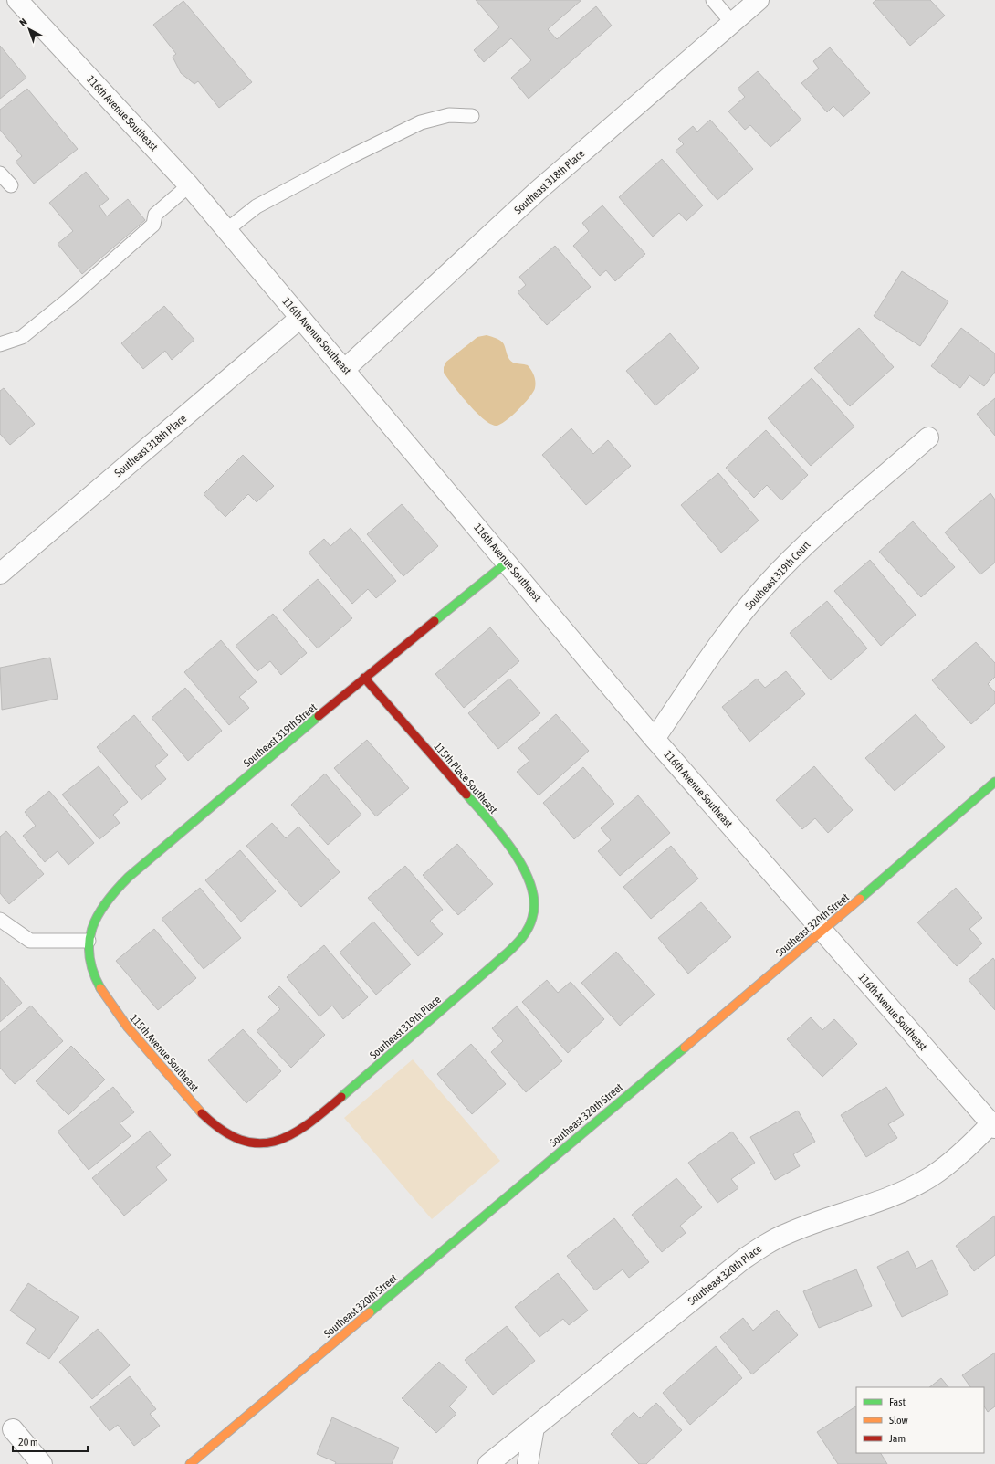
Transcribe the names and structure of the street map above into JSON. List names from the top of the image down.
{
  "streets": {
    "street": [
      "116th Avenue Southeast",
      "Southeast 318th Place",
      "Southeast 319th Court",
      "Southeast 319th Street",
      "115th Place Southeast",
      "Southeast 320th Street",
      "Southeast 319th Place",
      "115th Avenue Southeast",
      "Southeast 320th Place"
    ]
  },
  "crossings": [
    ["116th Avenue Southeast", "Southeast 318th Place"],
    ["116th Avenue Southeast", "Southeast 319th Court"],
    ["116th Avenue Southeast", "Southeast 319th Street"],
    ["116th Avenue Southeast", "Southeast 320th Street"],
    ["116th Avenue Southeast", "Southeast 320th Place"],
    ["Southeast 319th Street", "115th Place Southeast"],
    ["Southeast 319th Street", "115th Avenue Southeast"],
    ["115th Place Southeast", "Southeast 319th Place"],
    ["Southeast 319th Place", "115th Avenue Southeast"]
  ],
  "legend": ["Fast", "Slow", "Jam"],
  "scale_bar": "20 m",
  "north": "top left"
}
